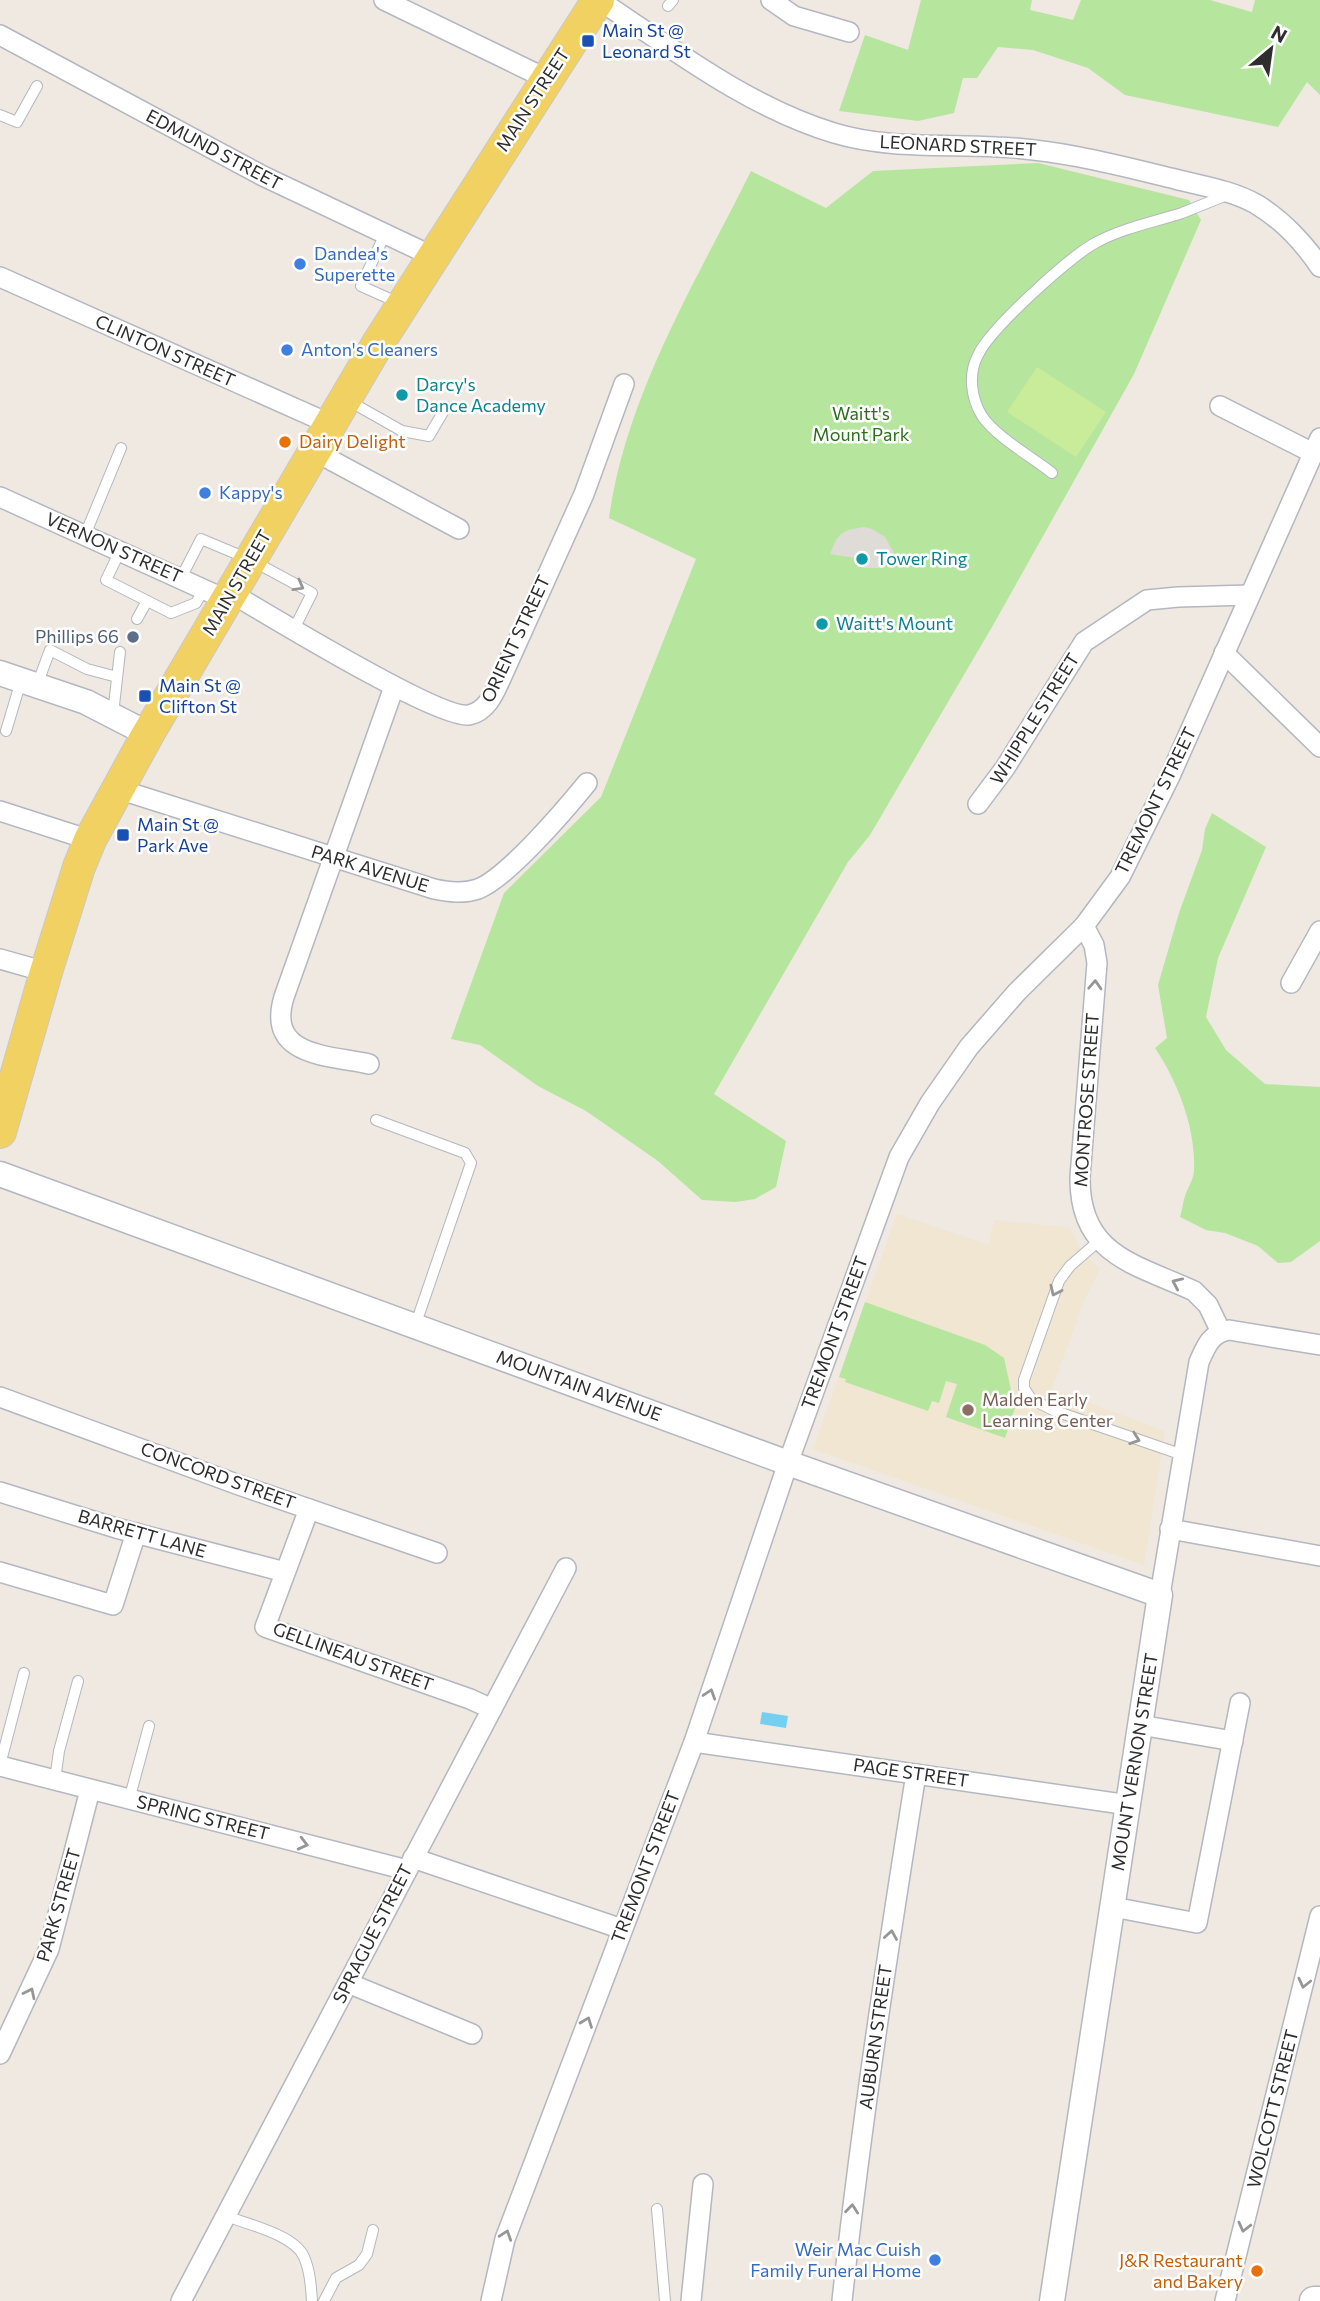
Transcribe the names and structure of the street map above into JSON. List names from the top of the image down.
{
  "streets": {
    "main road": ["MAIN STREET"],
    "street": [
      "LEONARD STREET",
      "EDMUND STREET",
      "CLINTON STREET",
      "VERNON STREET",
      "ORIENT STREET",
      "WHIPPLE STREET",
      "TREMONT STREET",
      "PARK AVENUE",
      "MONTROSE STREET",
      "MOUNTAIN AVENUE",
      "CONCORD STREET",
      "BARRETT LANE",
      "GELLINEAU STREET",
      "MOUNT VERNON STREET",
      "PAGE STREET",
      "SPRING STREET",
      "PARK STREET",
      "SPRAGUE STREET",
      "AUBURN STREET",
      "WOLCOTT STREET"
    ]
  },
  "crossings": [
    ["MAIN STREET", "LEONARD STREET"],
    ["MAIN STREET", "EDMUND STREET"],
    ["MAIN STREET", "CLINTON STREET"],
    ["MAIN STREET", "VERNON STREET"],
    ["MAIN STREET", "ORIENT STREET"],
    ["MAIN STREET", "PARK AVENUE"],
    ["VERNON STREET", "ORIENT STREET"],
    ["WHIPPLE STREET", "TREMONT STREET"],
    ["TREMONT STREET", "MONTROSE STREET"],
    ["TREMONT STREET", "MOUNTAIN AVENUE"],
    ["TREMONT STREET", "PAGE STREET"],
    ["TREMONT STREET", "SPRING STREET"],
    ["MONTROSE STREET", "MOUNT VERNON STREET"],
    ["MOUNTAIN AVENUE", "MOUNT VERNON STREET"],
    ["BARRETT LANE", "GELLINEAU STREET"],
    ["GELLINEAU STREET", "SPRAGUE STREET"],
    ["MOUNT VERNON STREET", "PAGE STREET"],
    ["PAGE STREET", "AUBURN STREET"],
    ["SPRING STREET", "PARK STREET"],
    ["SPRING STREET", "SPRAGUE STREET"]
  ],
  "one_way": [
    "MONTROSE STREET",
    "SPRING STREET",
    "PARK STREET",
    "AUBURN STREET",
    "WOLCOTT STREET"
  ],
  "parks": ["Waitt's Mount Park"],
  "places": {
    "transit": ["Main St @ Leonard St", "Main St @ Clifton St", "Main St @ Park Ave"],
    "other": [
      "Dandea's Superette",
      "Anton's Cleaners",
      "Darcy's Dance Academy",
      "Dairy Delight",
      "Kappy's",
      "Tower Ring",
      "Waitt's Mount",
      "Phillips 66",
      "Malden Early Learning Center",
      "Weir Mac Cuish Family Funeral Home",
      "J&R Restaurant and Bakery"
    ]
  },
  "north": "top right"
}
